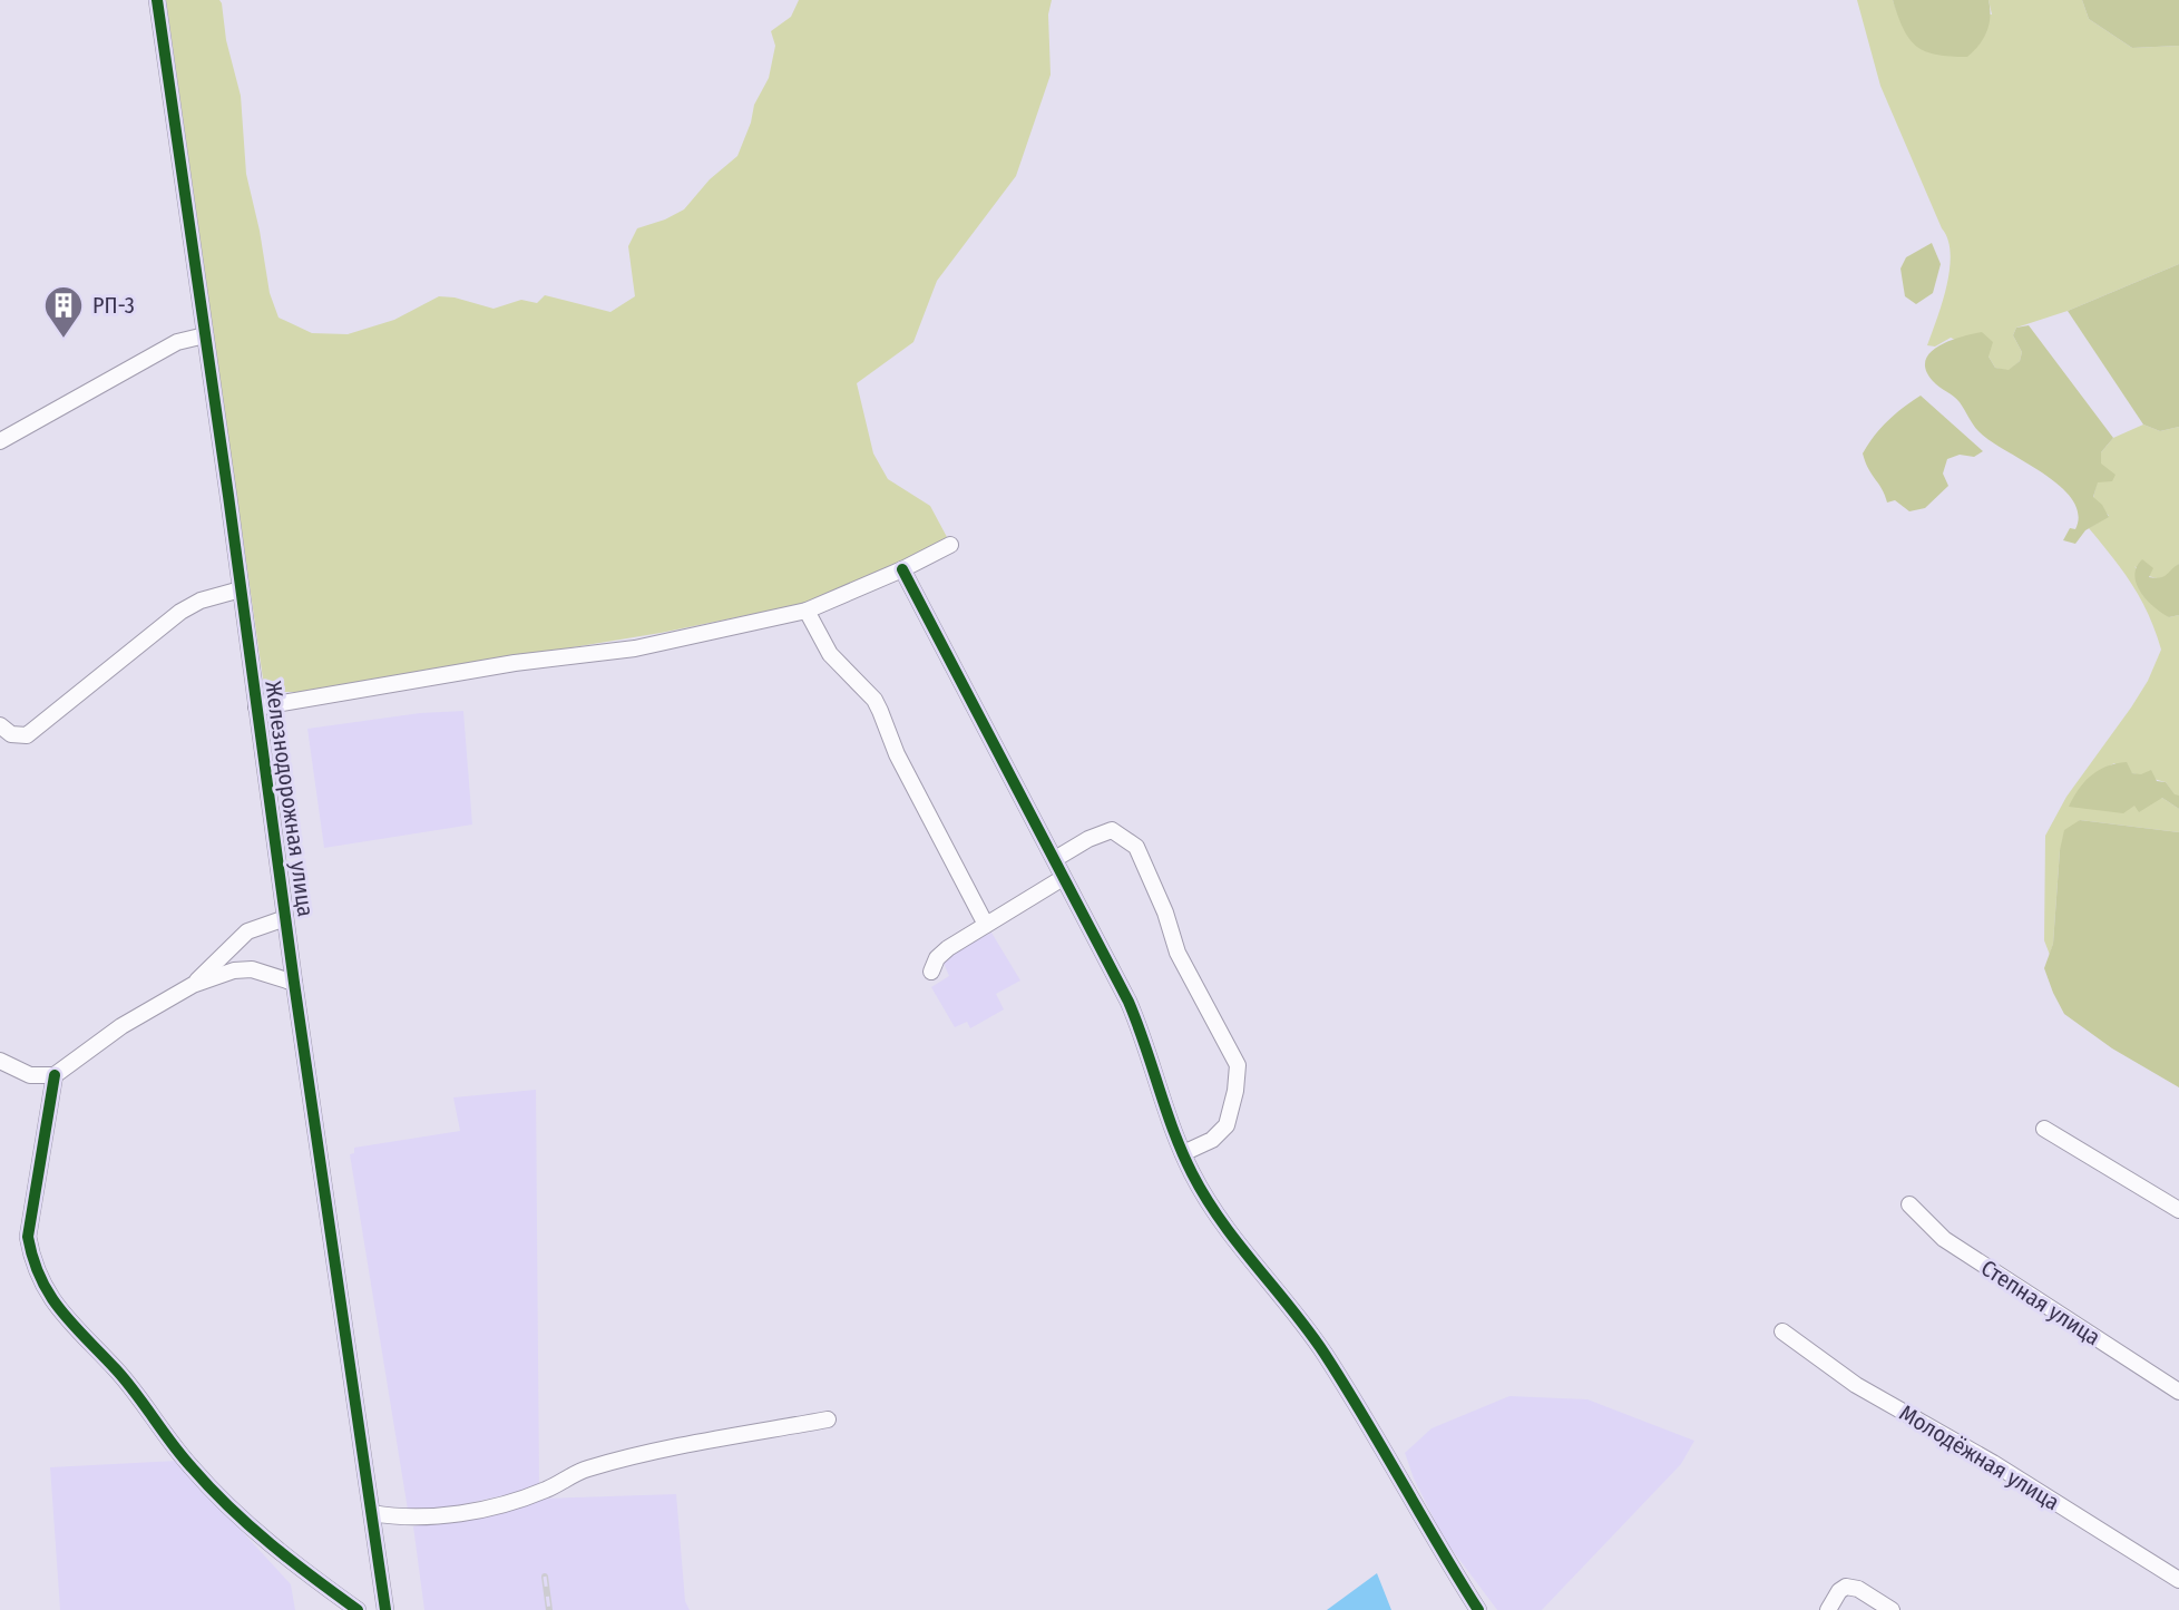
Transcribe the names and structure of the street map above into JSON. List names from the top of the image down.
{
  "streets": {
    "street": ["Железнодорожная улица", "Степная улица", "Молодёжная улица"]
  },
  "places": {
    "building": ["РП-3"]
  }
}
